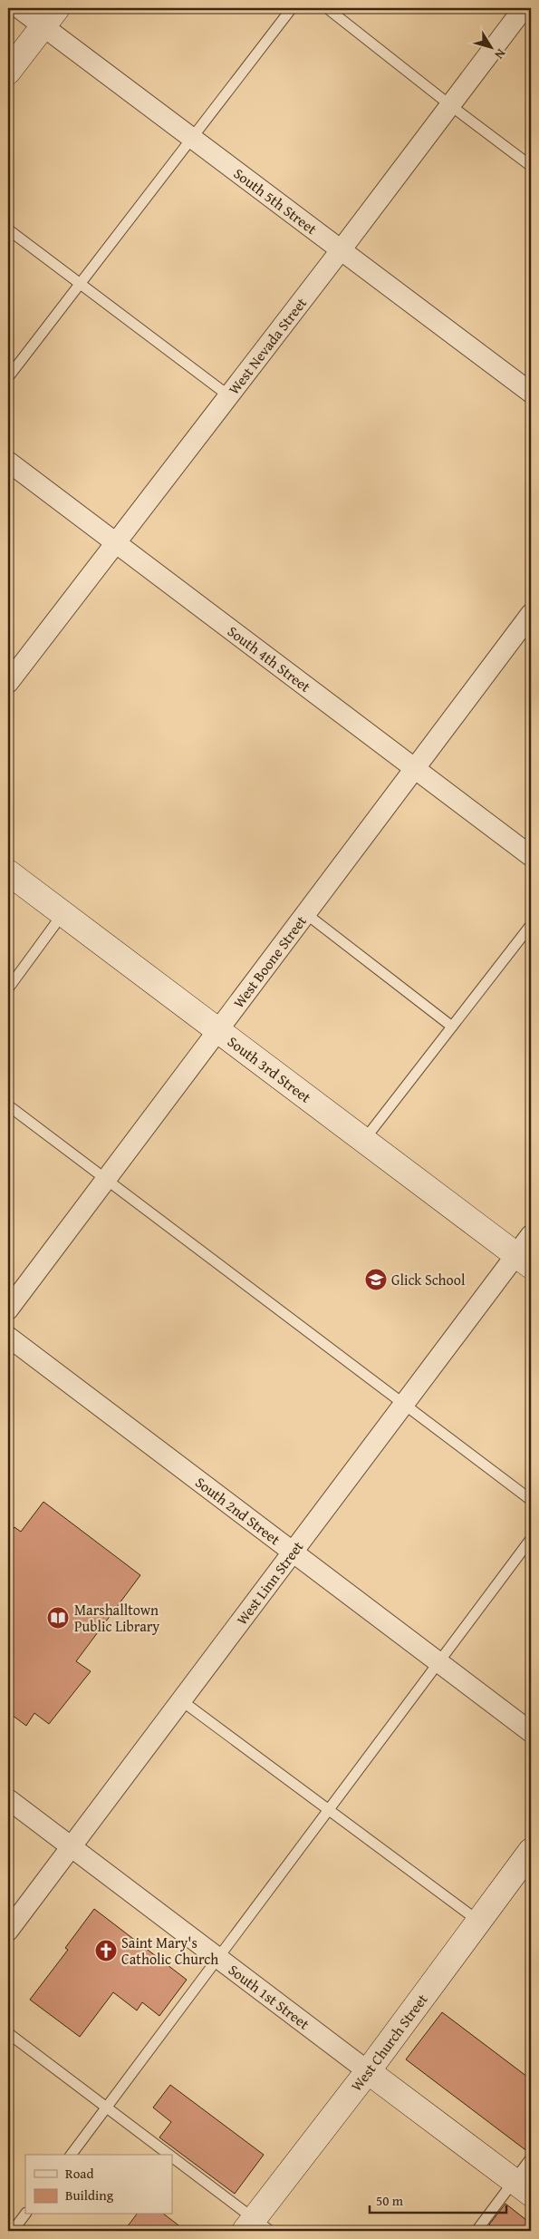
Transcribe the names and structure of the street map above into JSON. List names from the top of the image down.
{
  "streets": {
    "main road": ["South 3rd Street", "South 1st Street", "West Church Street"],
    "street": [
      "South 5th Street",
      "West Nevada Street",
      "South 4th Street",
      "West Boone Street",
      "South 2nd Street",
      "West Linn Street"
    ]
  },
  "crossings": [
    ["South 5th Street", "West Nevada Street"],
    ["West Nevada Street", "South 4th Street"],
    ["South 4th Street", "West Boone Street"],
    ["West Boone Street", "South 3rd Street"],
    ["South 3rd Street", "West Linn Street"],
    ["South 2nd Street", "West Linn Street"],
    ["West Linn Street", "South 1st Street"],
    ["South 1st Street", "West Church Street"]
  ],
  "places": {
    "school or university": ["Glick School"],
    "library": ["Marshalltown Public Library"],
    "church": ["Saint Mary's Catholic Church"]
  },
  "legend": ["Road", "Building"],
  "scale_bar": "50 m",
  "north": "bottom right"
}
